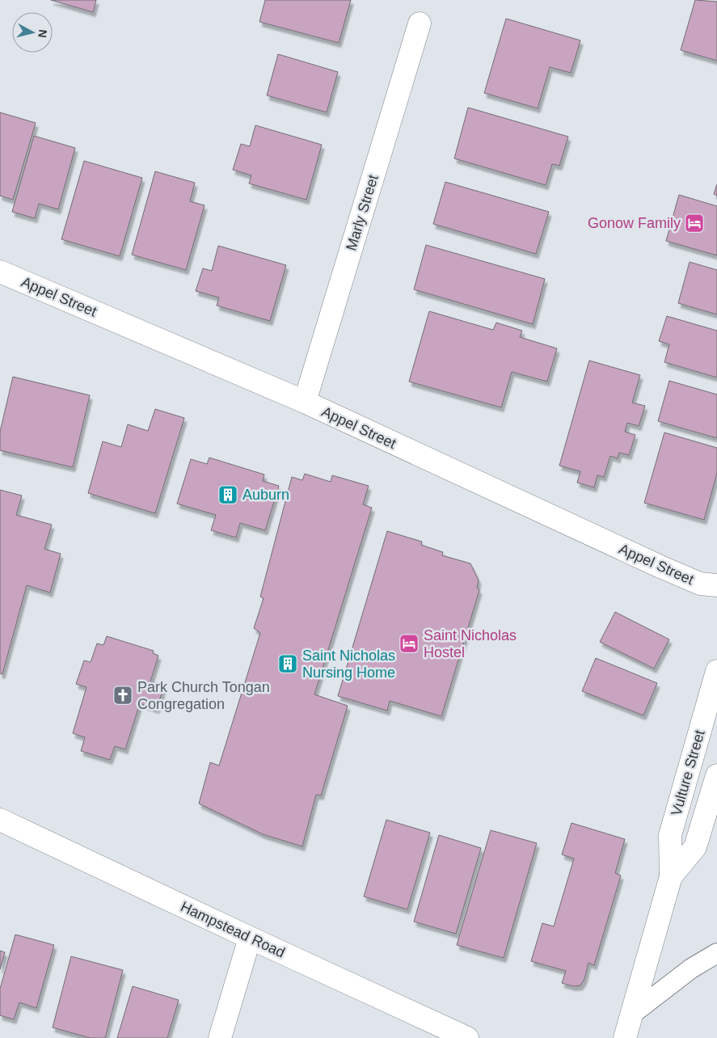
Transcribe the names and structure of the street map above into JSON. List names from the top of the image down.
{
  "streets": {
    "street": [
      "Marly Street",
      "Appel Street",
      "Vulture Street",
      "Hampstead Road"
    ]
  },
  "crossings": [
    ["Marly Street", "Appel Street"]
  ],
  "places": {
    "hotel": ["Gonow Family", "Saint Nicholas Hostel"],
    "building": ["Auburn", "Saint Nicholas Nursing Home"],
    "church": ["Park Church Tongan Congregation"]
  },
  "north": "right"
}
